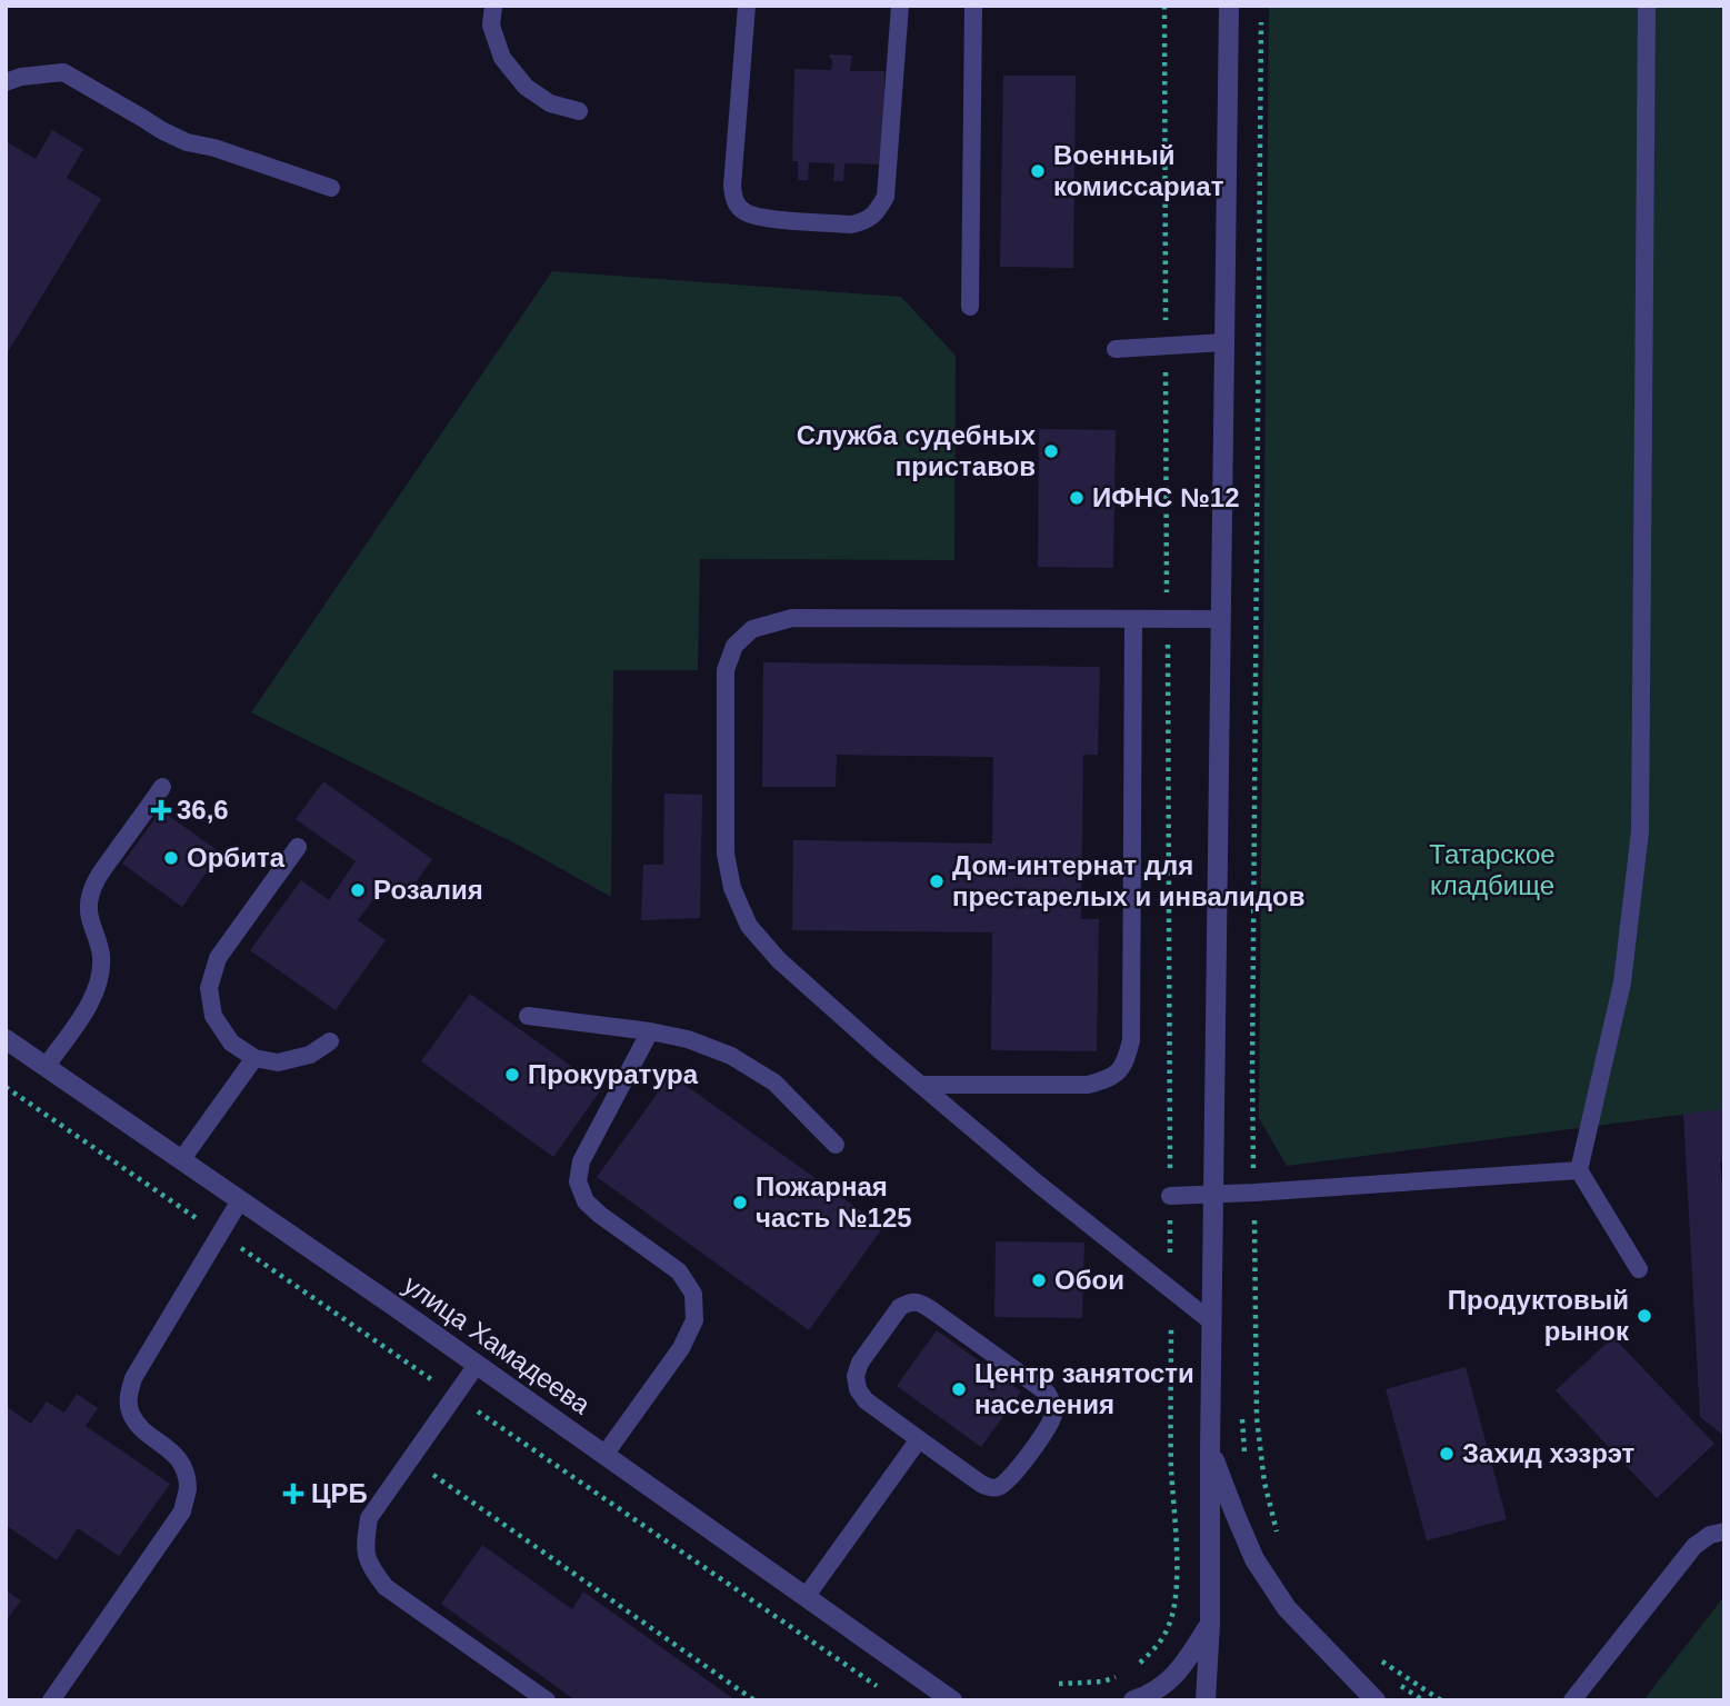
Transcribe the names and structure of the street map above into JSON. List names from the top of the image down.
{
  "streets": {
    "street": ["улица Хамадеева"]
  },
  "parks": ["Татарское кладбище"],
  "places": {
    "other": [
      "Военный комиссариат",
      "Служба судебных приставов",
      "ИФНС №12",
      "Орбита",
      "Дом-интернат для престарелых и инвалидов",
      "Розалия",
      "Прокуратура",
      "Пожарная часть №125",
      "Обои",
      "Продуктовый рынок",
      "Центр занятости населения",
      "Захид хэзрэт"
    ],
    "health": ["36,6", "ЦРБ"]
  }
}
